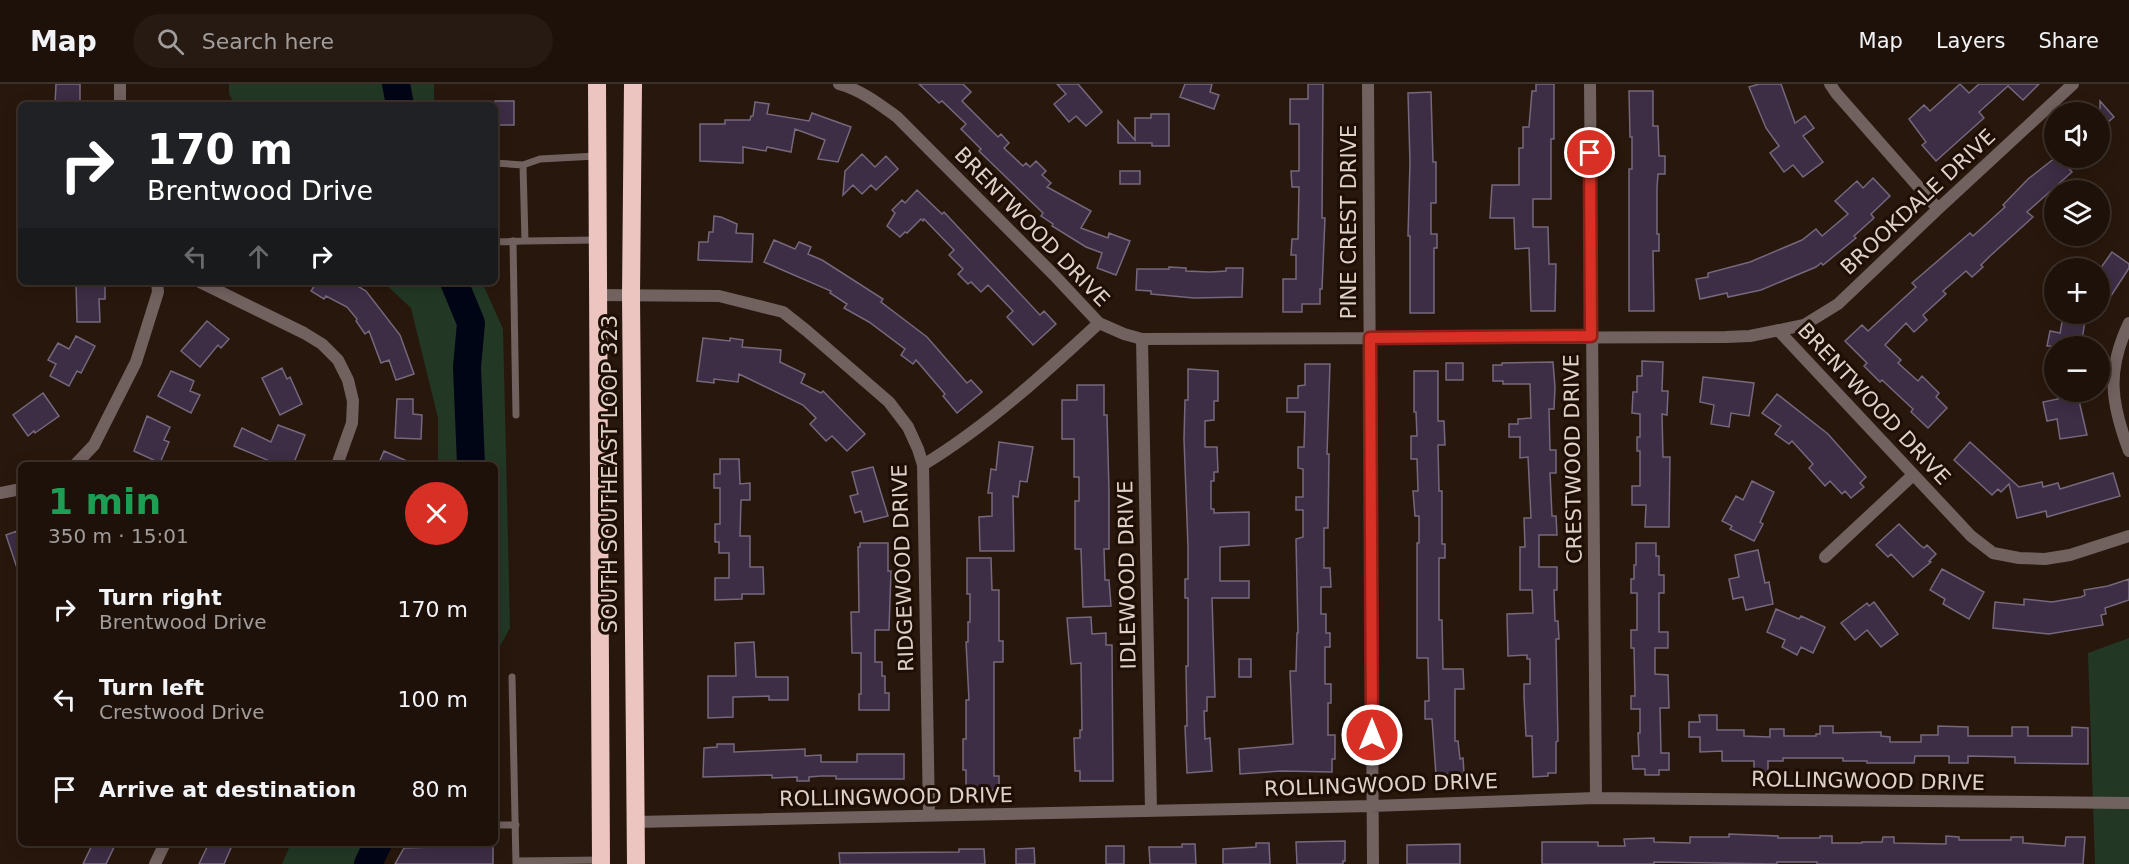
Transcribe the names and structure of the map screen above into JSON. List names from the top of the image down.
{
  "streets": {
    "highway": ["SOUTH SOUTHEAST LOOP 323"],
    "street": [
      "BROOKDALE DRIVE",
      "PINE CREST DRIVE",
      "BRENTWOOD DRIVE",
      "CRESTWOOD DRIVE",
      "RIDGEWOOD DRIVE",
      "IDLEWOOD DRIVE",
      "ROLLINGWOOD DRIVE"
    ]
  },
  "crossings": [
    ["BROOKDALE DRIVE", "BRENTWOOD DRIVE"],
    ["PINE CREST DRIVE", "BRENTWOOD DRIVE"],
    ["PINE CREST DRIVE", "ROLLINGWOOD DRIVE"],
    ["BRENTWOOD DRIVE", "CRESTWOOD DRIVE"],
    ["BRENTWOOD DRIVE", "IDLEWOOD DRIVE"],
    ["CRESTWOOD DRIVE", "ROLLINGWOOD DRIVE"],
    ["SOUTH SOUTHEAST LOOP 323", "RIDGEWOOD DRIVE"],
    ["SOUTH SOUTHEAST LOOP 323", "ROLLINGWOOD DRIVE"],
    ["RIDGEWOOD DRIVE", "ROLLINGWOOD DRIVE"],
    ["IDLEWOOD DRIVE", "ROLLINGWOOD DRIVE"]
  ],
  "page": {
    "header": "Map",
    "search": "Search here",
    "nav": ["Map", "Layers", "Share"],
    "map_buttons": ["+", "−"],
    "turn": ["170 m", "Brentwood Drive"],
    "heading": ["1 min", "350 m · 15:01"],
    "list": [
      {
        "name": "Turn right",
        "note": "Brentwood Drive",
        "value": "170 m"
      },
      {
        "name": "Turn left",
        "note": "Crestwood Drive",
        "value": "100 m"
      },
      {
        "name": "Arrive at destination",
        "value": "80 m"
      }
    ]
  }
}
